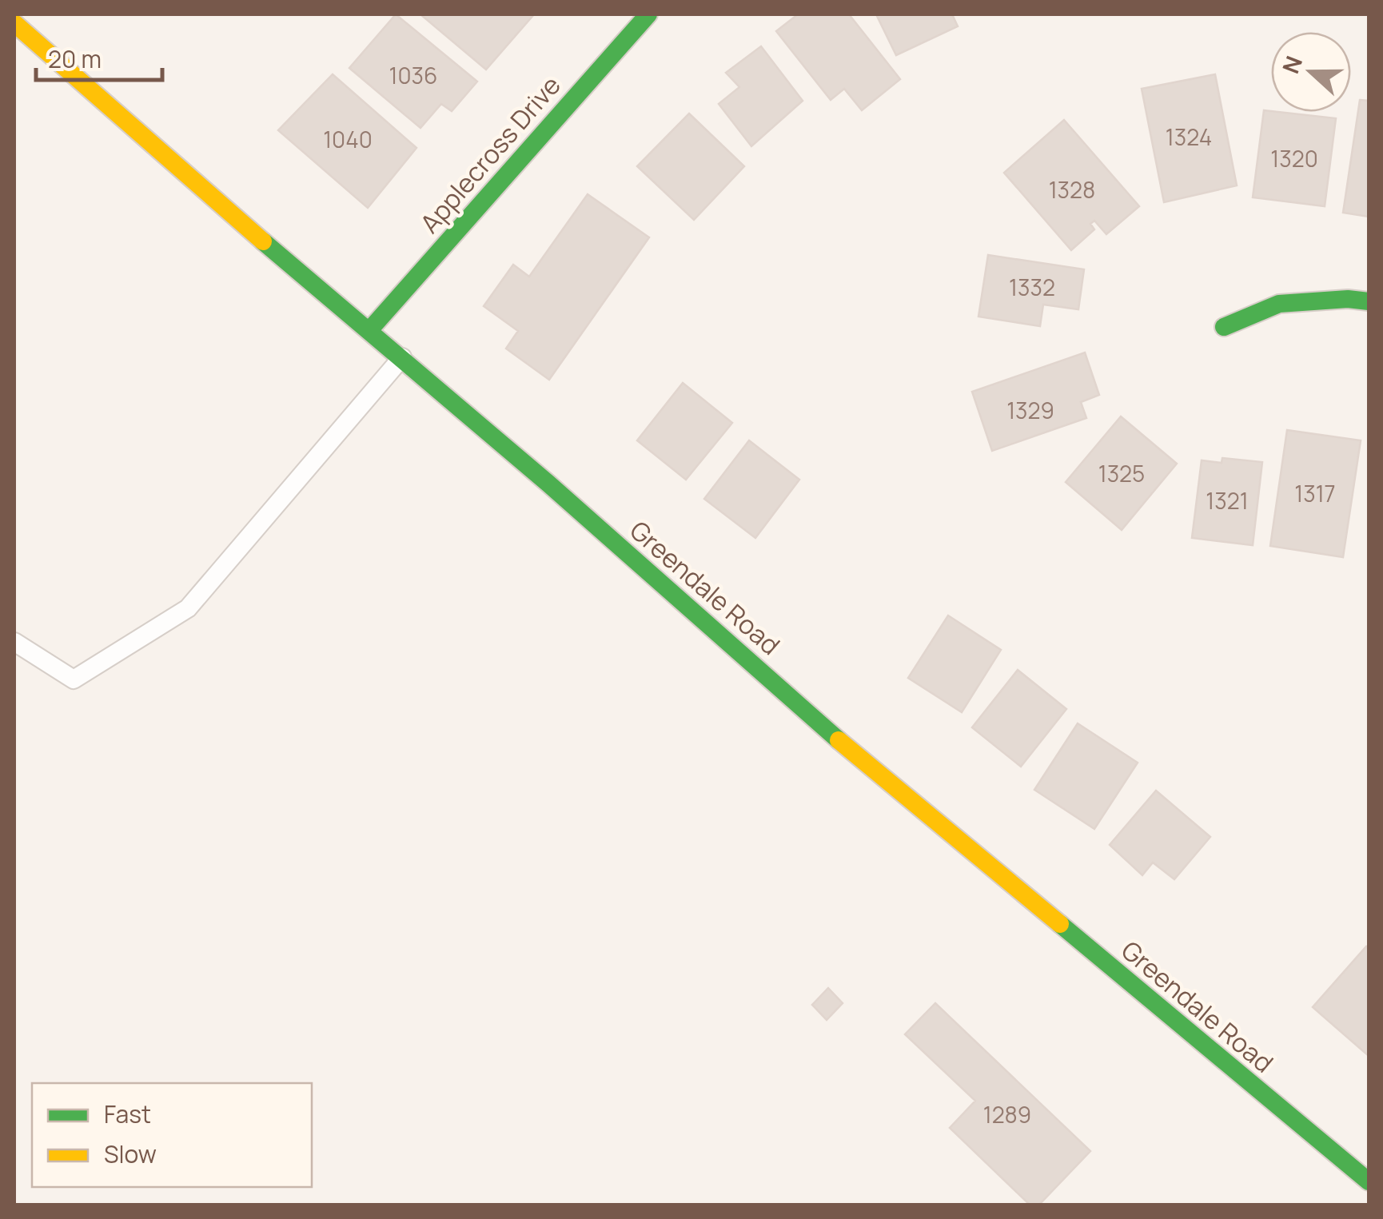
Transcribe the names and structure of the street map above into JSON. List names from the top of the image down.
{
  "streets": {
    "street": ["Applecross Drive", "Greendale Road"]
  },
  "crossings": [
    ["Applecross Drive", "Greendale Road"]
  ],
  "house_numbers": [
    "1036",
    "1324",
    "1040",
    "1320",
    "1328",
    "1332",
    "1329",
    "1325",
    "1317",
    "1321",
    "1289"
  ],
  "legend": ["Fast", "Slow"],
  "scale_bar": "20 m",
  "north": "left"
}
